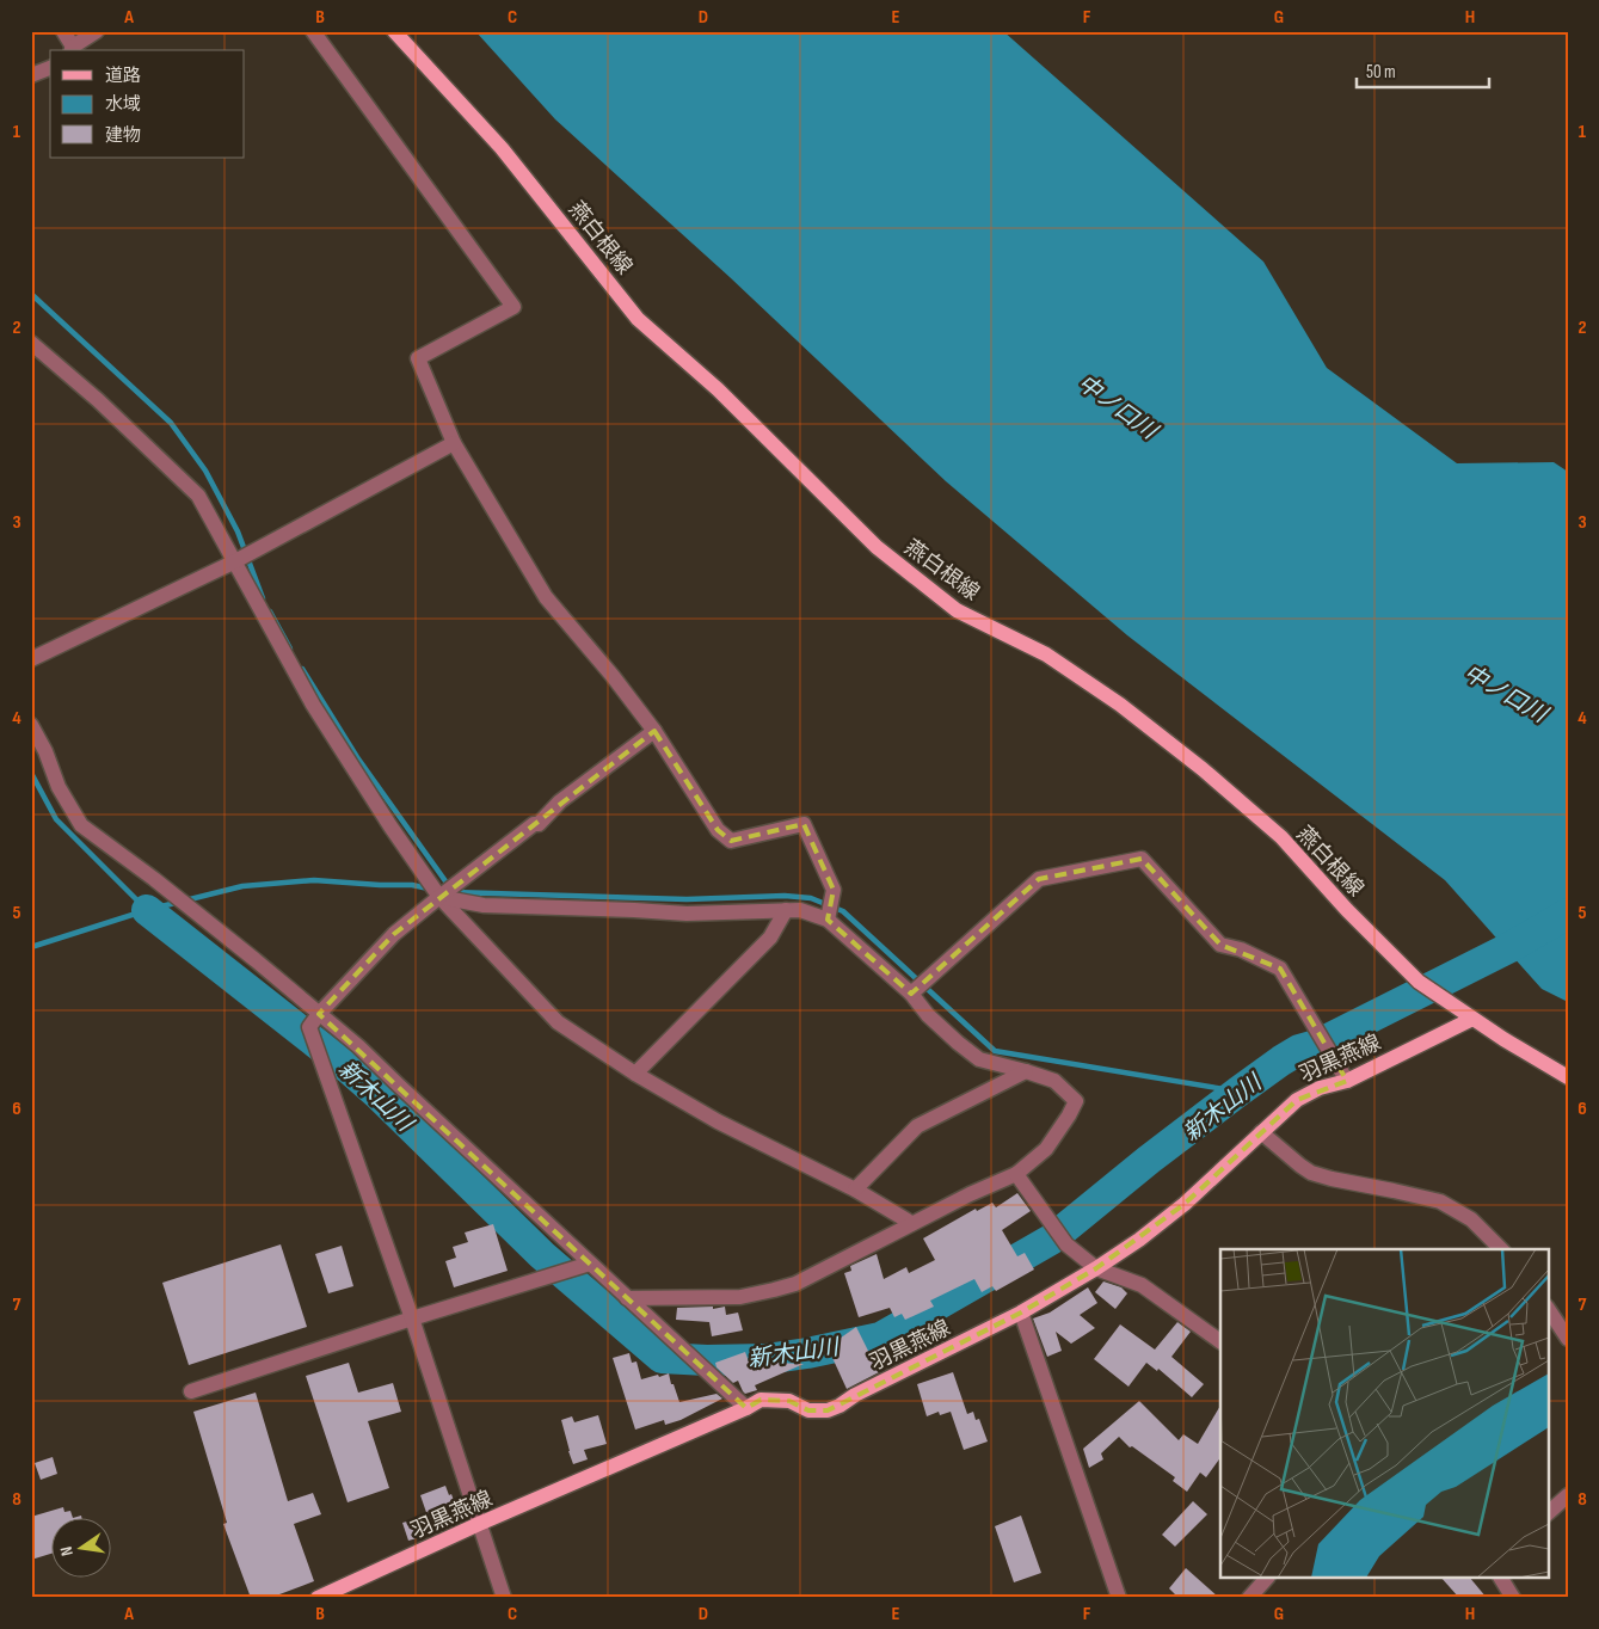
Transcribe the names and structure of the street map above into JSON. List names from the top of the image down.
{
  "streets": {
    "main road": ["燕白根線", "羽黒燕線"]
  },
  "crossings": [
    ["燕白根線", "羽黒燕線"]
  ],
  "water": ["中ノ口川", "新木山川"],
  "legend": ["道路", "水域", "建物"],
  "scale_bar": "50 m",
  "north": "left",
  "grid": {
    "columns": [
      "A",
      "B",
      "C",
      "D",
      "E",
      "F",
      "G",
      "H"
    ],
    "rows": [
      "1",
      "2",
      "3",
      "4",
      "5",
      "6",
      "7",
      "8"
    ]
  }
}
